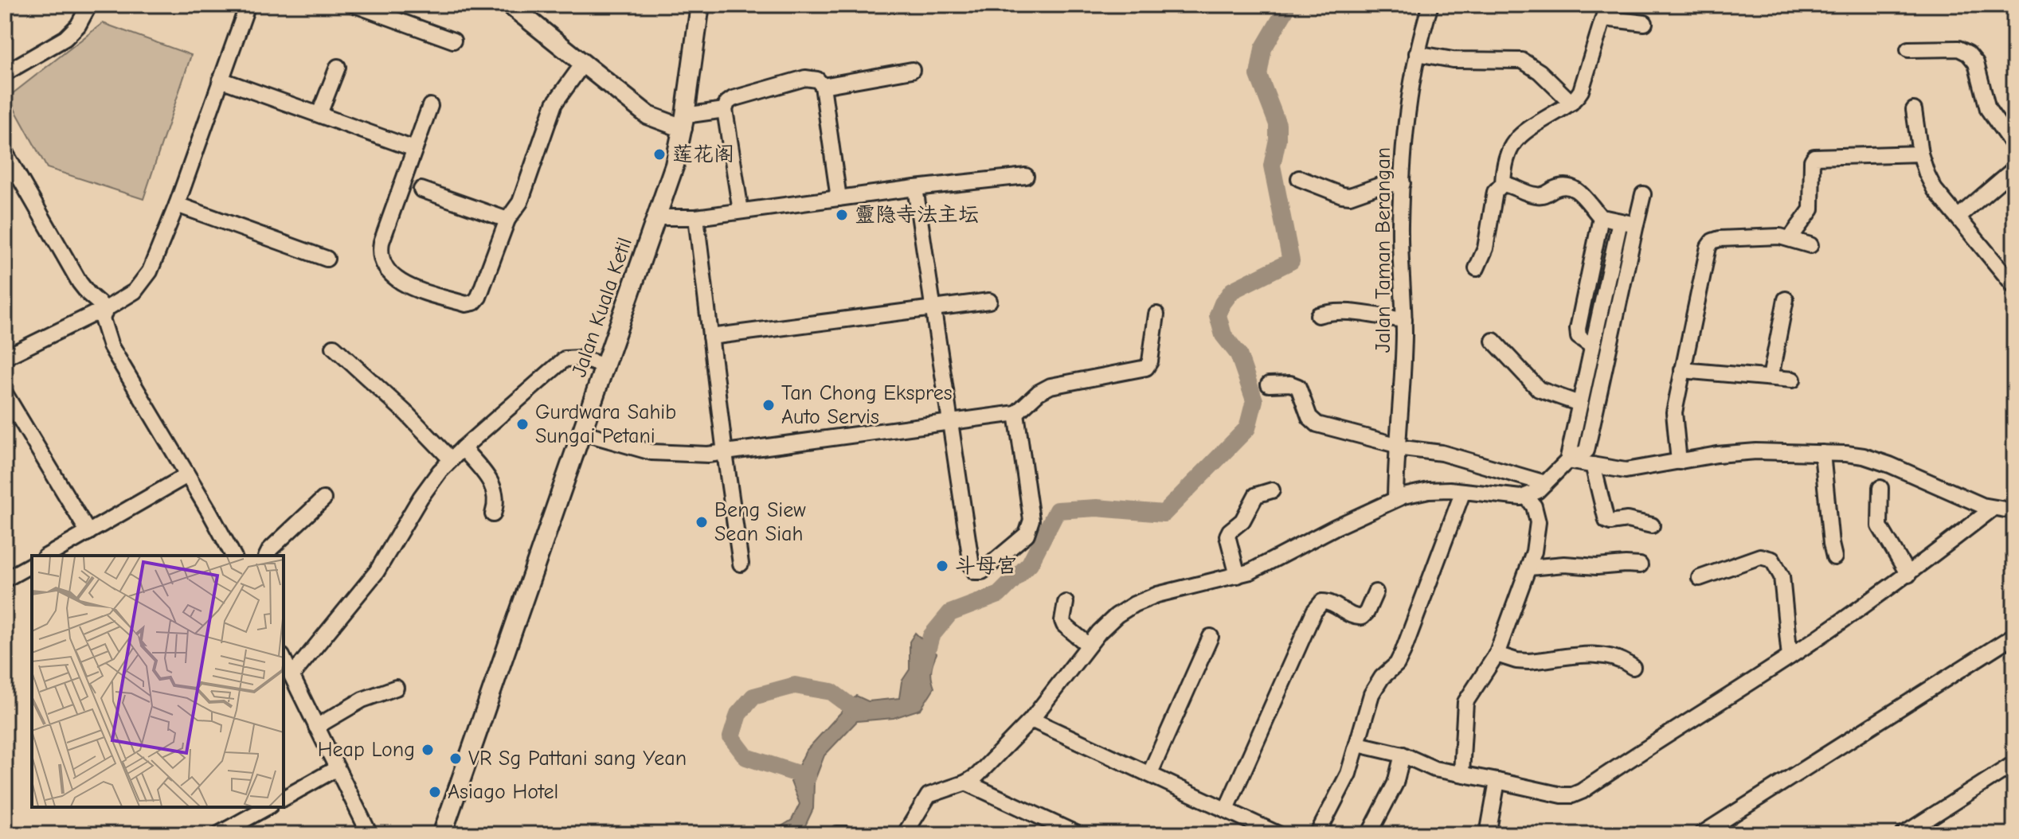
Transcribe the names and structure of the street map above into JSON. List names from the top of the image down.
{
  "streets": {
    "main road": ["Jalan Kuala Ketil"],
    "street": ["Jalan Taman Berangan"]
  },
  "places": [
    "莲花阁",
    "靈隐寺法主坛",
    "Tan Chong Ekspres Auto Servis",
    "Gurdwara Sahib Sungai Petani",
    "Beng Siew Sean Siah",
    "斗母宫",
    "Heap Long",
    "VR Sg Pattani sang Yean",
    "Asiago Hotel"
  ]
}
